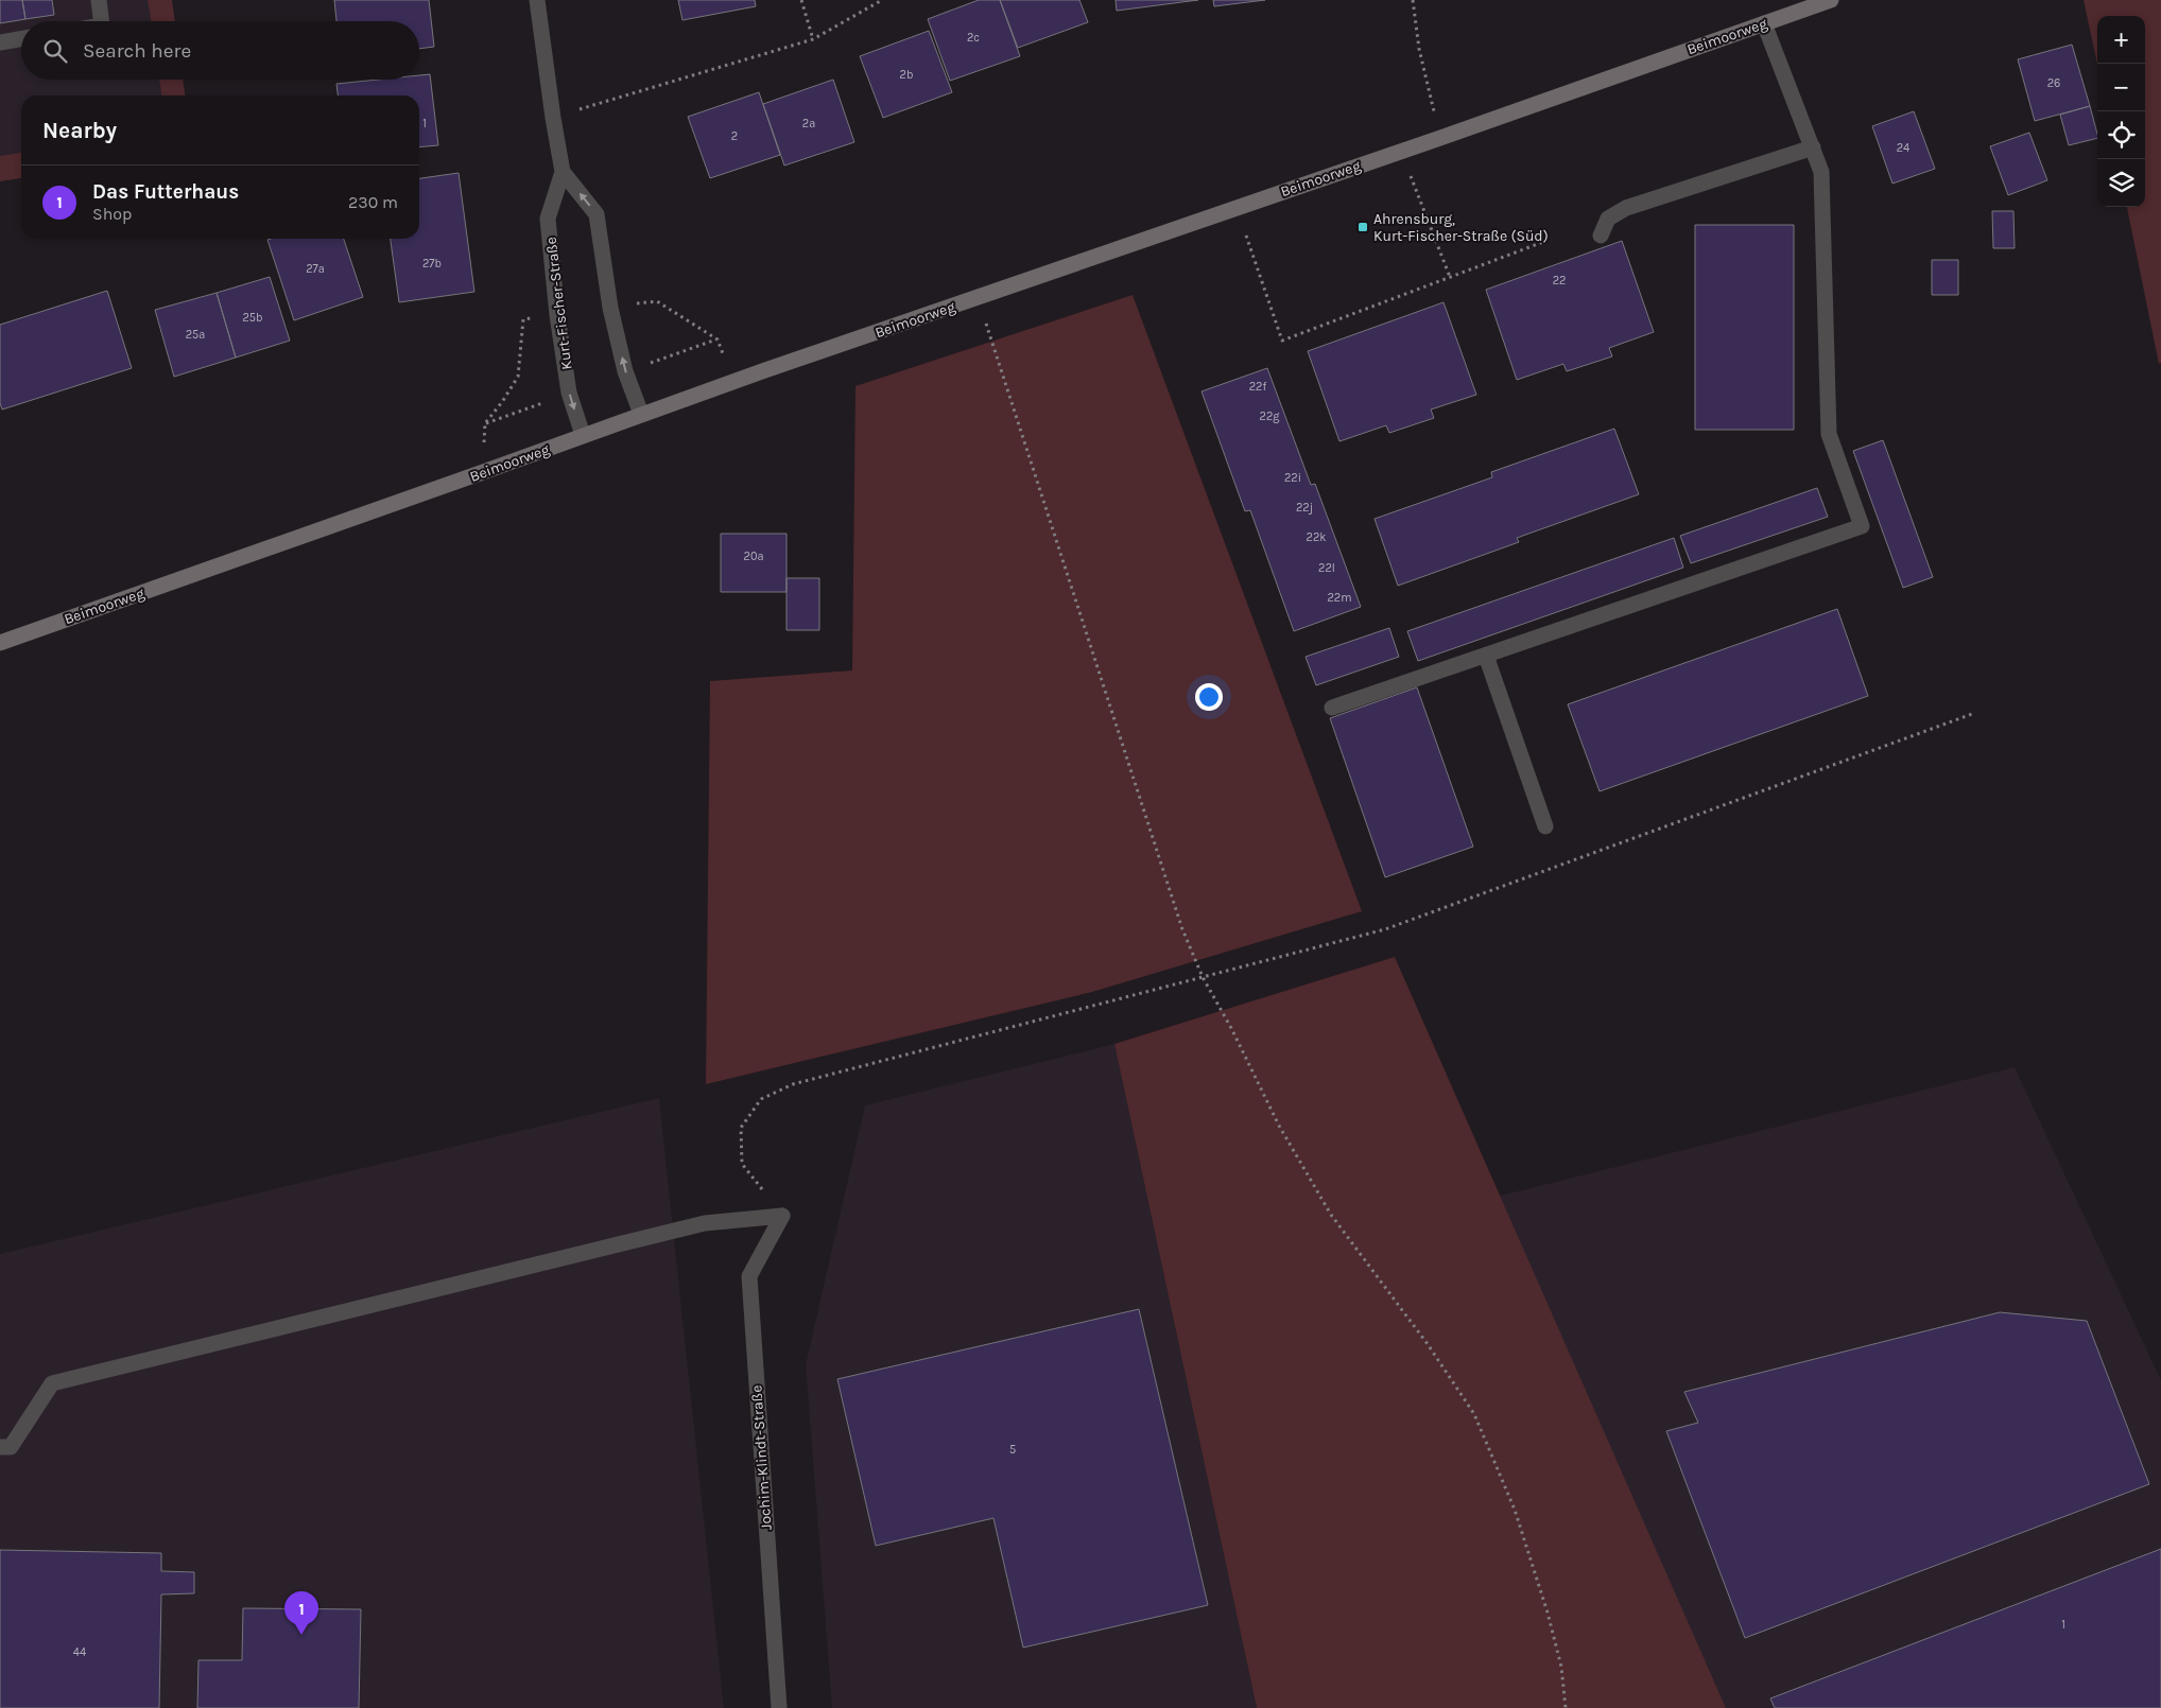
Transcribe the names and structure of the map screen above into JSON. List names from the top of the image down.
{
  "streets": {
    "main road": ["Beimoorweg"],
    "street": ["Kurt-Fischer-Straße", "Jochim-Klindt-Straße"]
  },
  "crossings": [
    ["Beimoorweg", "Kurt-Fischer-Straße"]
  ],
  "places": {
    "transit": ["Ahrensburg, Kurt-Fischer-Straße (Süd)"]
  },
  "house_numbers": [
    "2c",
    "2b",
    "26",
    "1",
    "2a",
    "2",
    "24",
    "27b",
    "27a",
    "22",
    "25b",
    "25a",
    "22f",
    "22g",
    "22i",
    "22j",
    "22k",
    "20a",
    "22l",
    "22m",
    "5",
    "1",
    "44"
  ],
  "page": {
    "map_buttons": ["+", "−"],
    "search": "Search here",
    "heading": "Nearby",
    "list": [
      {
        "mark": "1",
        "name": "Das Futterhaus",
        "note": "Shop",
        "value": "230 m"
      }
    ],
    "pins": "1"
  }
}
